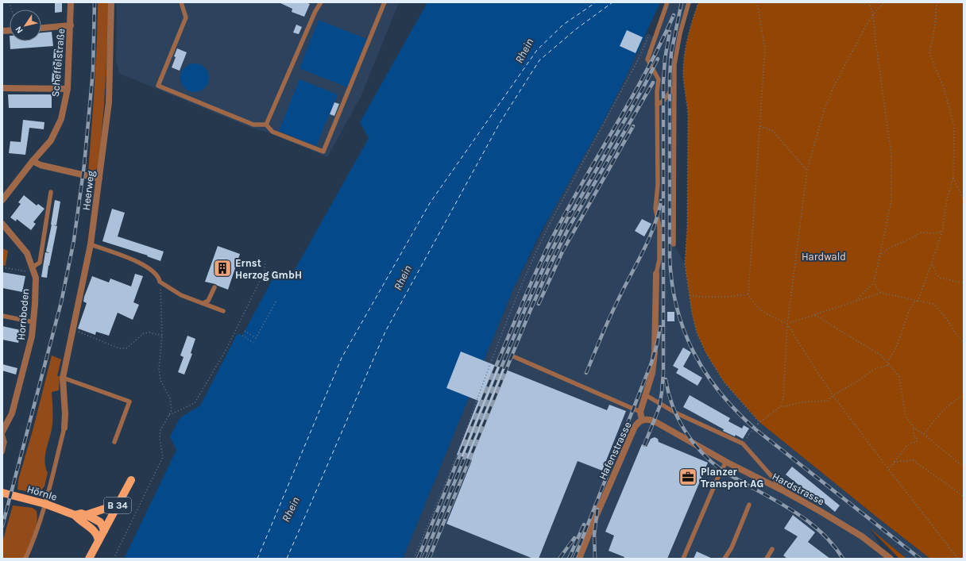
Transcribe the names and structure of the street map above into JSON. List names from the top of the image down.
{
  "streets": {
    "main road": ["Hörnle", "B 34"],
    "street": [
      "Scheffelstraße",
      "Heerweg",
      "Hornboden",
      "Hafenstrasse",
      "Hardstrasse"
    ]
  },
  "crossings": [
    ["Hafenstrasse", "Hardstrasse"],
    ["Hörnle", "B 34"]
  ],
  "water": ["Rhein"],
  "parks": ["Hardwald"],
  "places": {
    "building": ["Ernst Herzog GmbH"],
    "office": ["Planzer Transport AG"]
  },
  "north": "bottom left"
}
